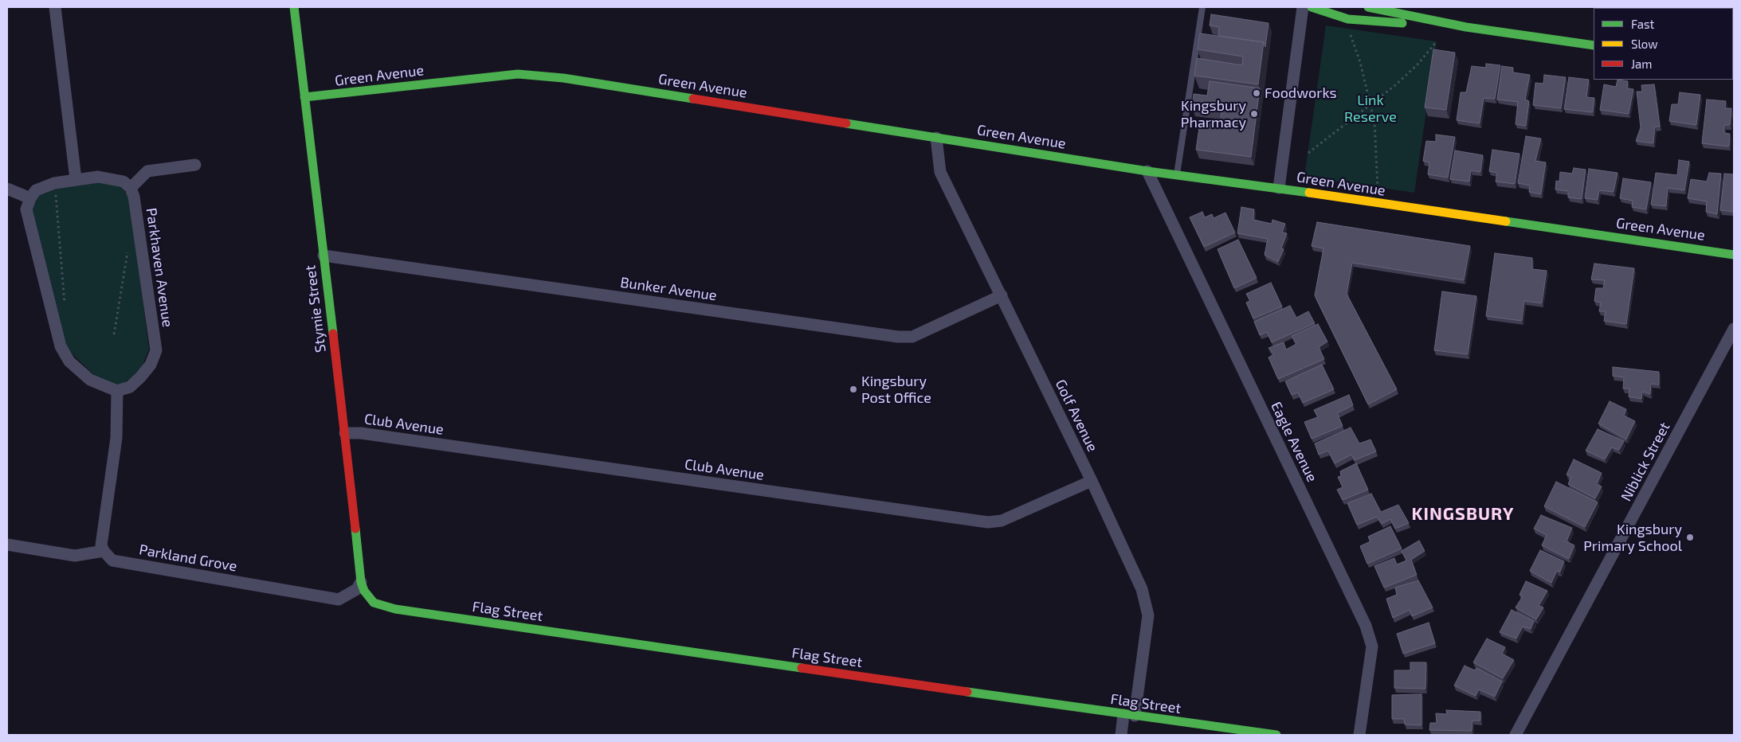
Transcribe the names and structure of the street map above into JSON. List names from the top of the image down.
{
  "streets": {
    "street": [
      "Green Avenue",
      "Parkhaven Avenue",
      "Bunker Avenue",
      "Stymie Street",
      "Golf Avenue",
      "Club Avenue",
      "Eagle Avenue",
      "Niblick Street",
      "Parkland Grove",
      "Flag Street"
    ]
  },
  "crossings": [
    ["Green Avenue", "Stymie Street"],
    ["Green Avenue", "Golf Avenue"],
    ["Green Avenue", "Eagle Avenue"],
    ["Bunker Avenue", "Stymie Street"],
    ["Bunker Avenue", "Golf Avenue"],
    ["Stymie Street", "Club Avenue"],
    ["Stymie Street", "Parkland Grove"],
    ["Stymie Street", "Flag Street"],
    ["Golf Avenue", "Club Avenue"],
    ["Golf Avenue", "Flag Street"]
  ],
  "districts": ["KINGSBURY"],
  "parks": ["Link Reserve"],
  "places": [
    "Foodworks",
    "Kingsbury Pharmacy",
    "Kingsbury Post Office",
    "Kingsbury Primary School"
  ],
  "legend": ["Fast", "Slow", "Jam"]
}
